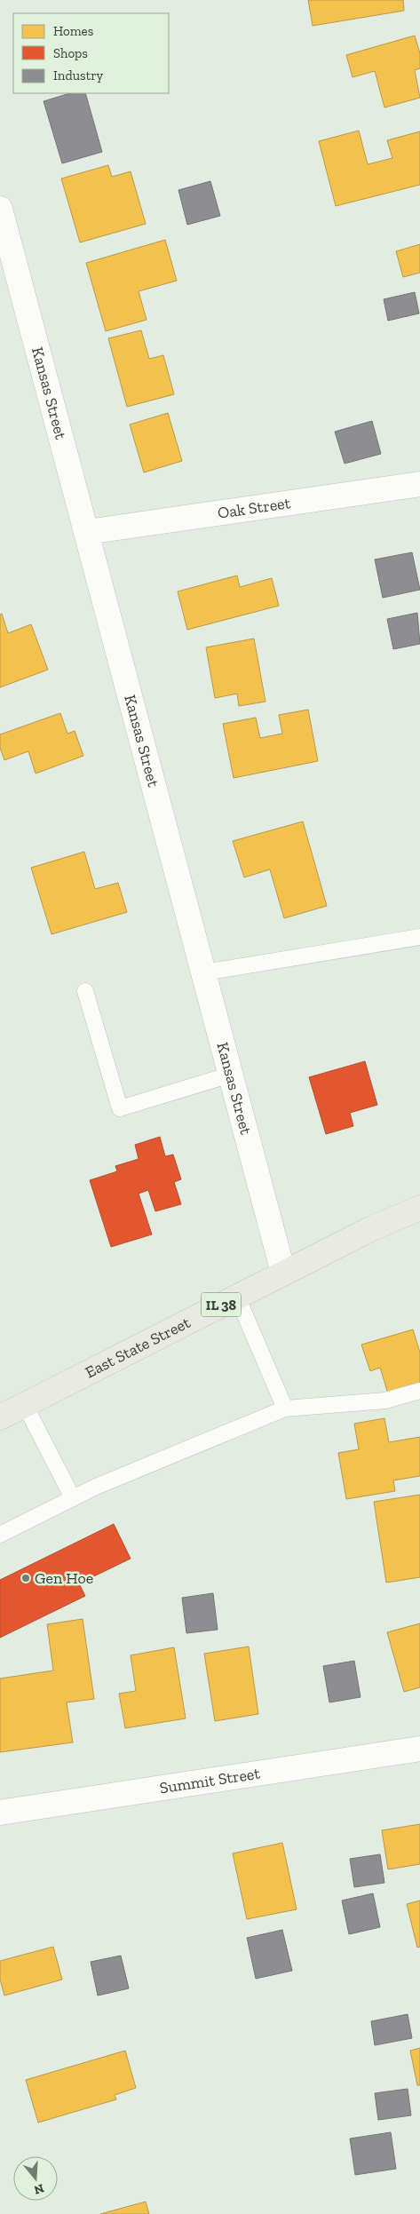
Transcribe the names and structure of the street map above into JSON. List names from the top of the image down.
{
  "streets": {
    "main road": ["IL 38", "East State Street"],
    "street": ["Kansas Street", "Oak Street", "Summit Street"]
  },
  "crossings": [
    ["Kansas Street", "Oak Street"],
    ["Kansas Street", "East State Street"]
  ],
  "places": ["Gen Hoe"],
  "legend": ["Homes", "Shops", "Industry"],
  "north": "bottom"
}
